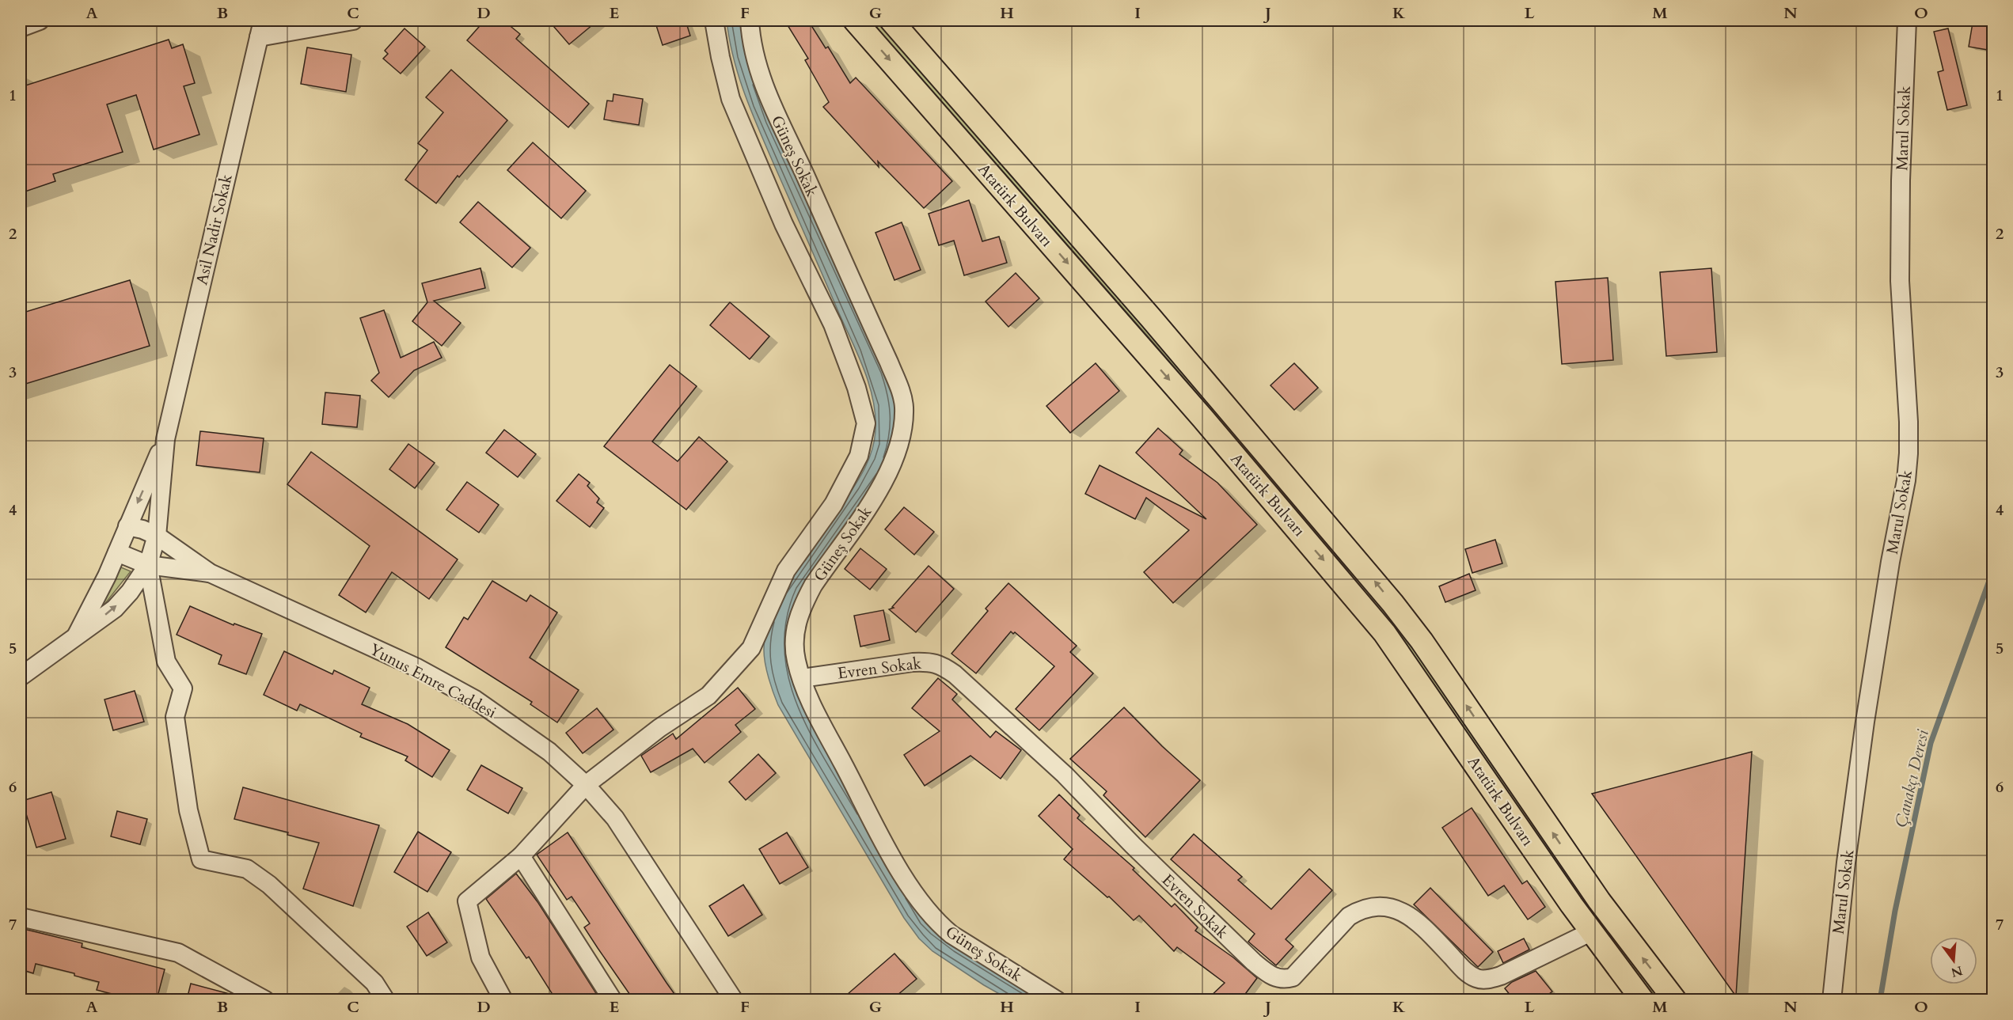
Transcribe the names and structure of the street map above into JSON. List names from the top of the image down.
{
  "streets": {
    "main road": ["Atatürk Bulvarı"],
    "street": [
      "Marul Sokak",
      "Güneş Sokak",
      "Asil Nadir Sokak",
      "Evren Sokak",
      "Yunus Emre Caddesi"
    ]
  },
  "crossings": [
    ["Güneş Sokak", "Evren Sokak"],
    ["Atatürk Bulvarı", "Evren Sokak"],
    ["Asil Nadir Sokak", "Yunus Emre Caddesi"]
  ],
  "water": ["Çanakçı Deresi"],
  "north": "bottom",
  "grid": {
    "columns": [
      "A",
      "B",
      "C",
      "D",
      "E",
      "F",
      "G",
      "H",
      "I",
      "J",
      "K",
      "L",
      "M",
      "N",
      "O"
    ],
    "rows": [
      "1",
      "2",
      "3",
      "4",
      "5",
      "6",
      "7"
    ]
  }
}
